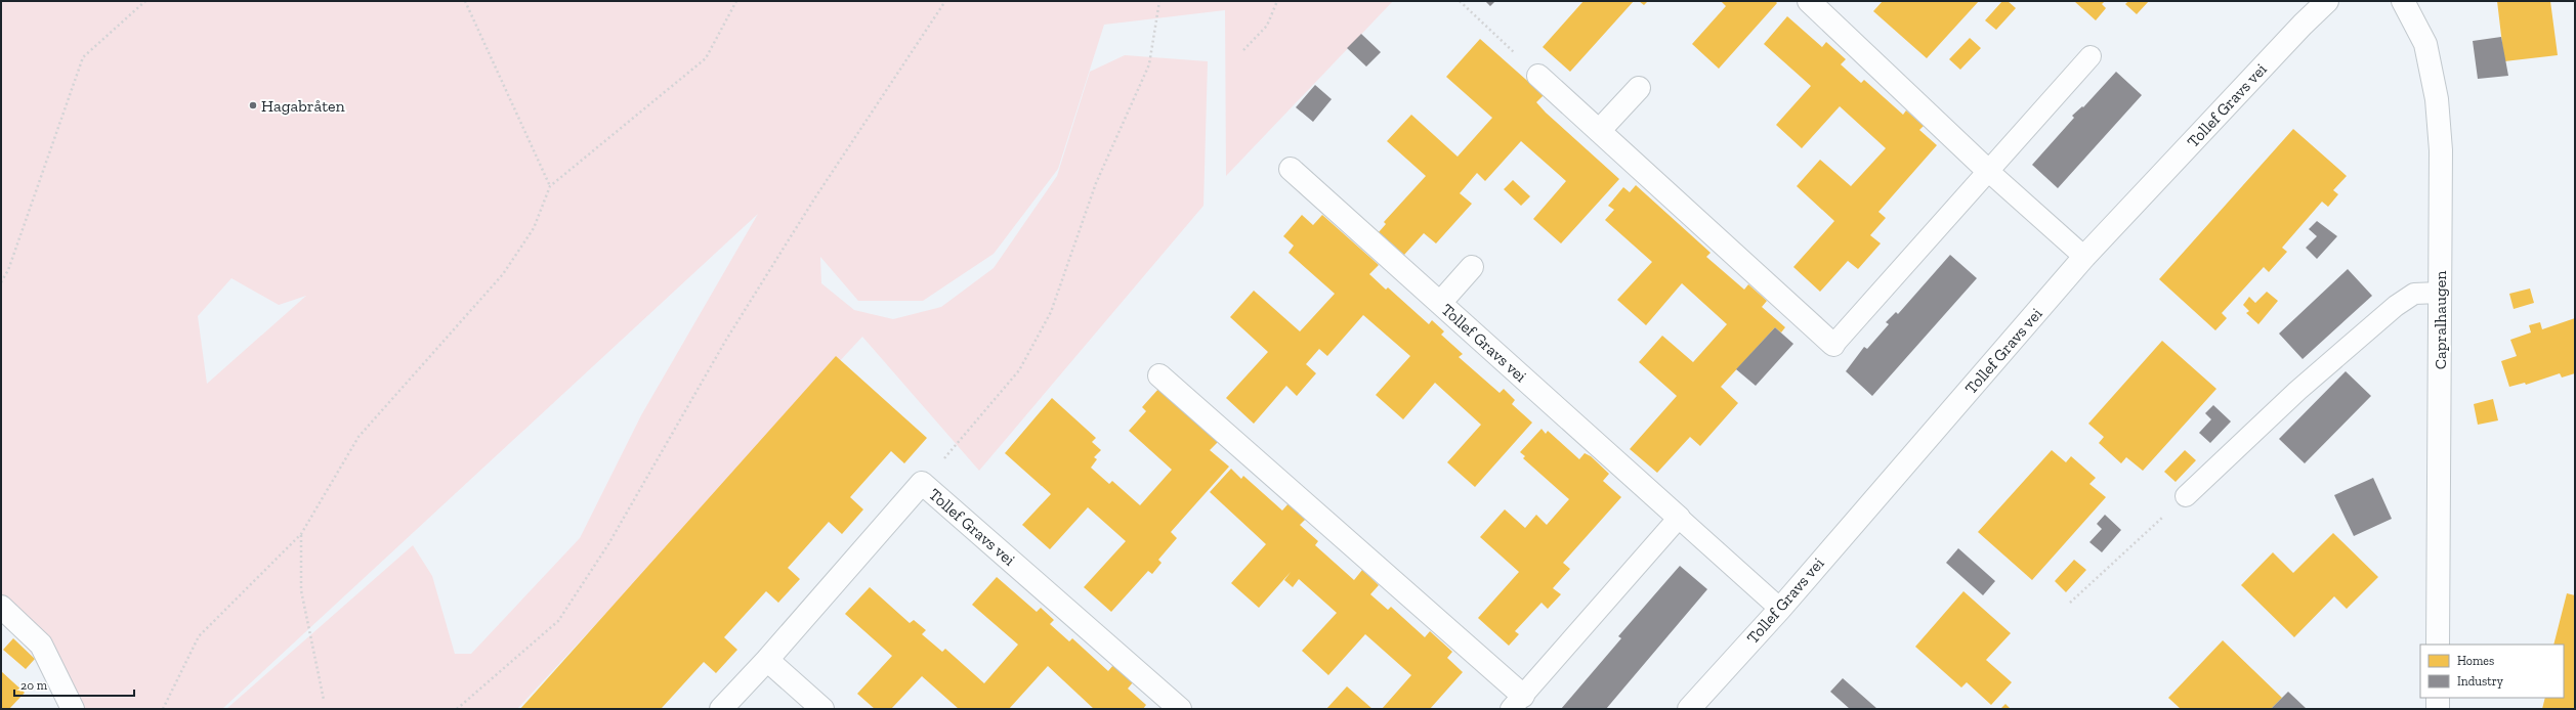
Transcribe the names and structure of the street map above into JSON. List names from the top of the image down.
{
  "streets": {
    "street": ["Tollef Gravs vei", "Capralhaugen"]
  },
  "places": ["Hagabråten"],
  "legend": ["Homes", "Industry"],
  "scale_bar": "20 m"
}
